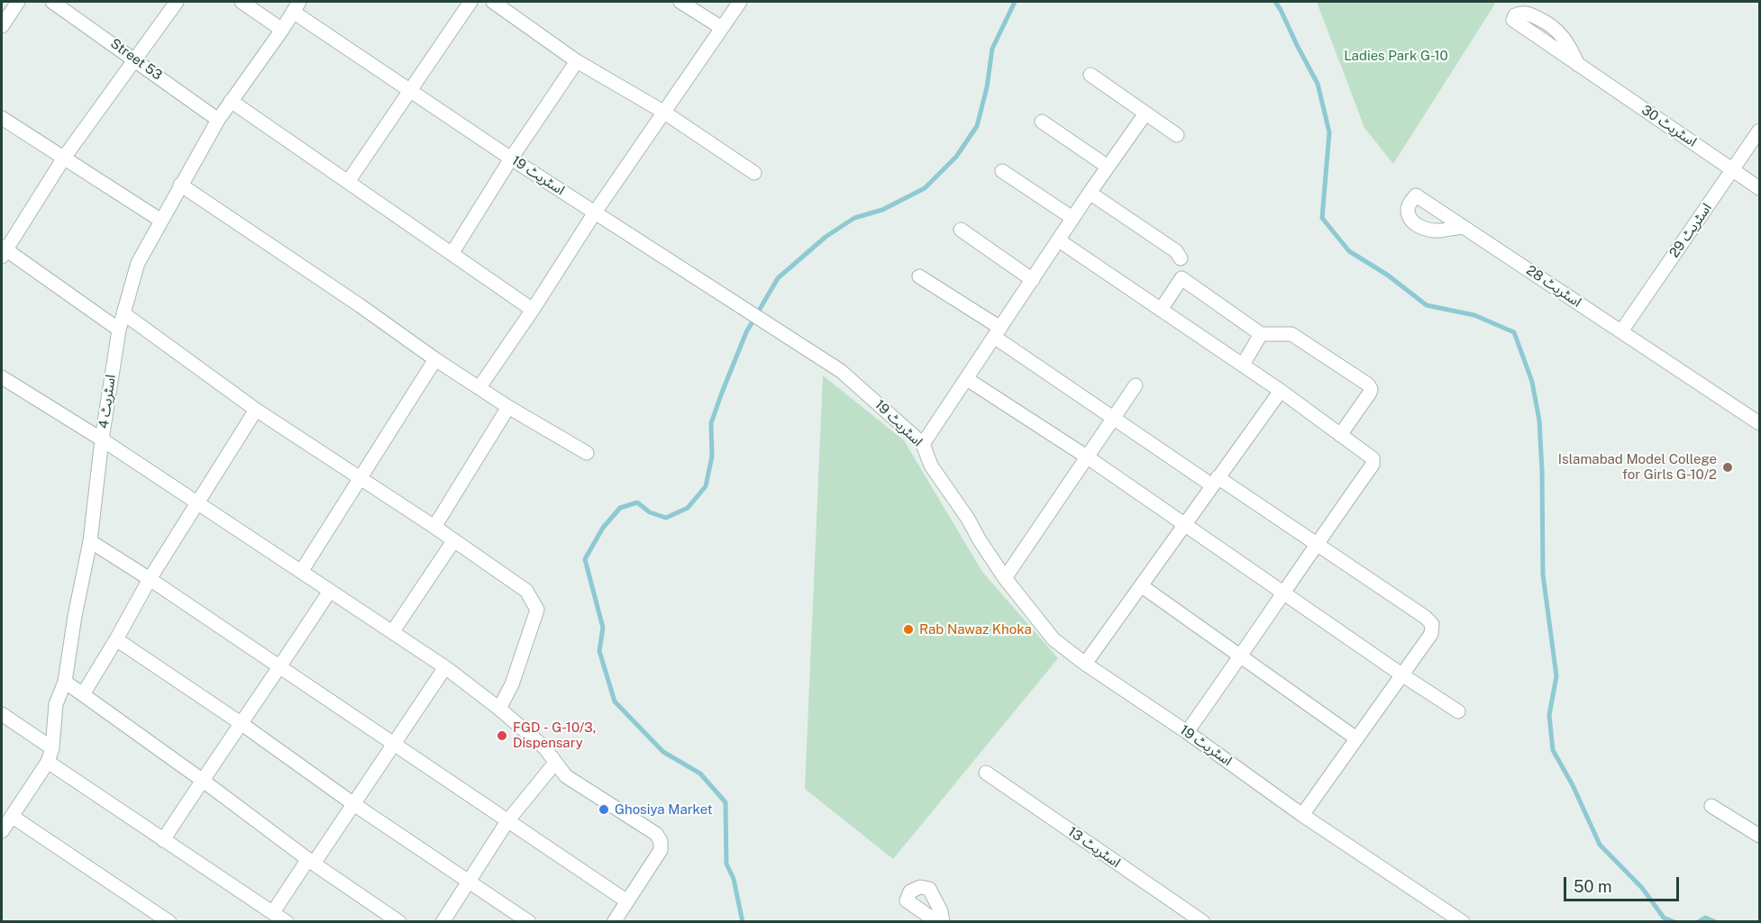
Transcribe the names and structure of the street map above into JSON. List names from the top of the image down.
{
  "streets": {
    "street": [
      "Street 53",
      "اسٹریٹ 30",
      "اسٹریٹ 19",
      "اسٹریٹ 29",
      "اسٹریٹ 28",
      "اسٹریٹ 4",
      "اسٹریٹ 13"
    ]
  },
  "crossings": [
    ["Street 53", "اسٹریٹ 4"],
    ["اسٹریٹ 30", "اسٹریٹ 29"],
    ["اسٹریٹ 19", "اسٹریٹ 4"],
    ["اسٹریٹ 29", "اسٹریٹ 28"]
  ],
  "parks": ["Ladies Park G-10"],
  "places": [
    "Islamabad Model College for Girls G-10/2",
    "Rab Nawaz Khoka",
    "FGD - G-10/3, Dispensary",
    "Ghosiya Market"
  ],
  "scale_bar": "50 m"
}
